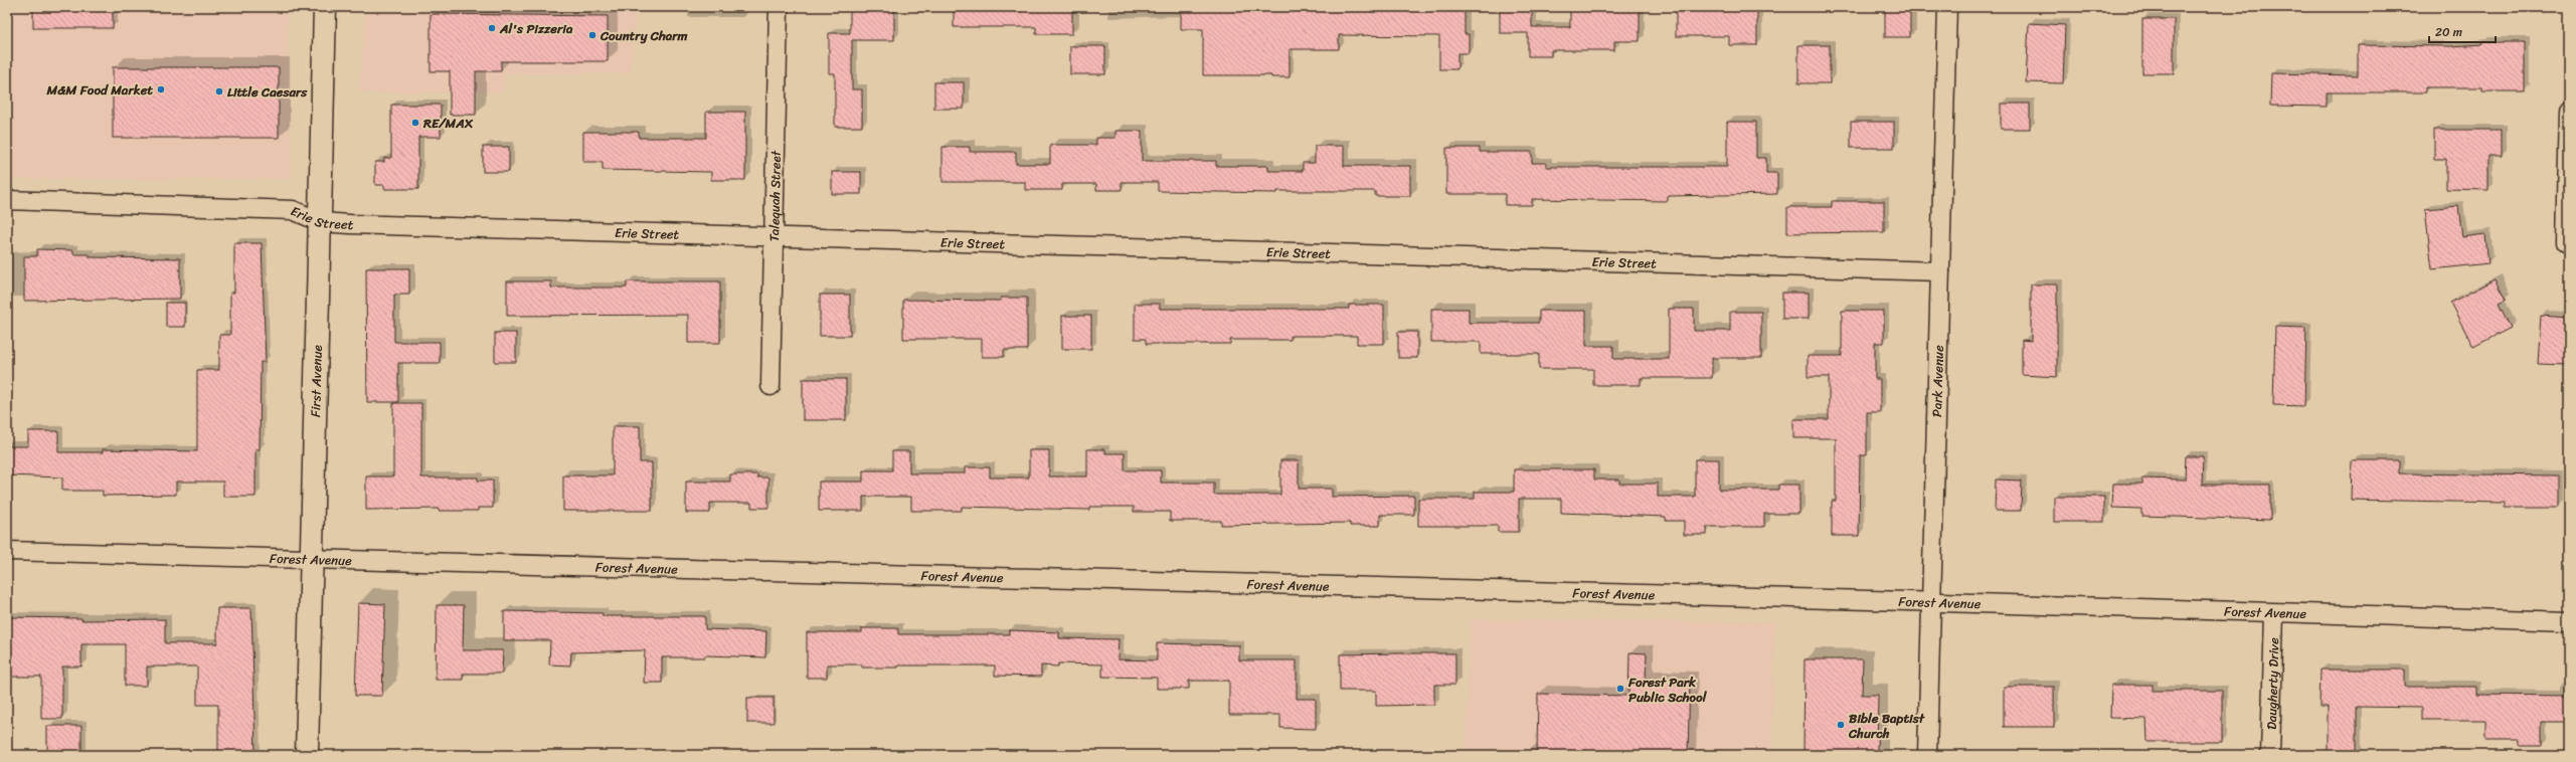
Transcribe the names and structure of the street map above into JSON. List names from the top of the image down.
{
  "streets": {
    "main road": ["First Avenue"],
    "street": [
      "Talequah Street",
      "Erie Street",
      "Park Avenue",
      "Forest Avenue",
      "Daugherty Drive"
    ]
  },
  "crossings": [
    ["Talequah Street", "Erie Street"],
    ["Erie Street", "First Avenue"],
    ["Erie Street", "Park Avenue"],
    ["First Avenue", "Forest Avenue"],
    ["Park Avenue", "Forest Avenue"],
    ["Forest Avenue", "Daugherty Drive"]
  ],
  "places": [
    "Al's Pizzeria",
    "Country Charm",
    "M&M Food Market",
    "Little Caesars",
    "RE/MAX",
    "Forest Park Public School",
    "Bible Baptist Church"
  ],
  "scale_bar": "20 m"
}
